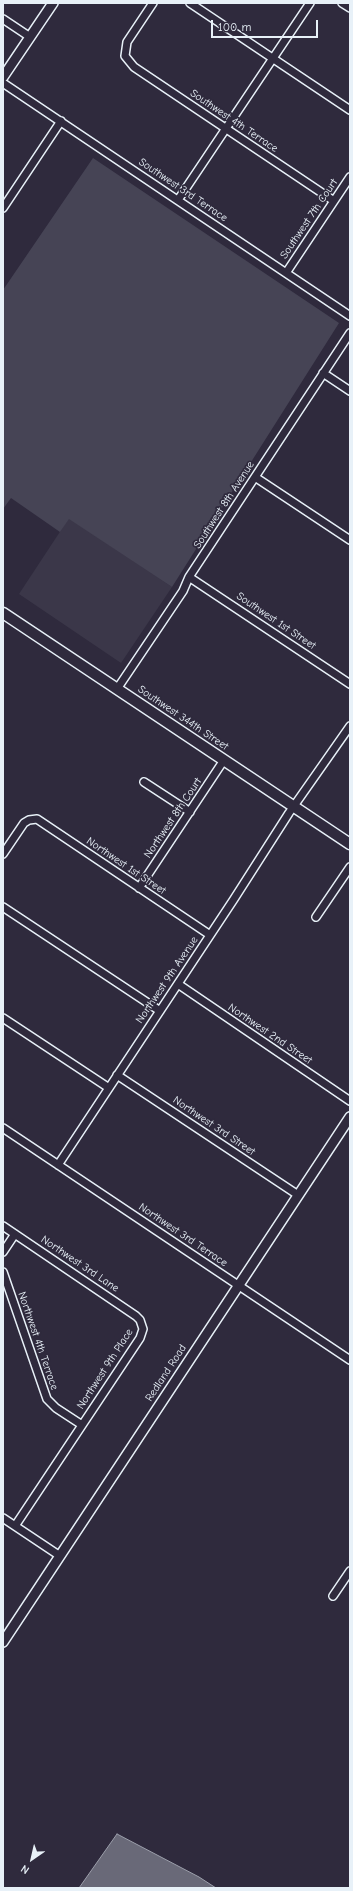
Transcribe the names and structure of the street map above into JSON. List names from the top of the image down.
{
  "streets": {
    "main road": ["Southwest 344th Street"],
    "street": [
      "Southwest 4th Terrace",
      "Southwest 3rd Terrace",
      "Southwest 7th Court",
      "Southwest 8th Avenue",
      "Southwest 1st Street",
      "Northwest 8th Court",
      "Northwest 1st Street",
      "Northwest 9th Avenue",
      "Northwest 2nd Street",
      "Northwest 3rd Street",
      "Northwest 3rd Terrace",
      "Northwest 3rd Lane",
      "Northwest 4th Terrace",
      "Northwest 9th Place",
      "Redland Road"
    ]
  },
  "crossings": [
    ["Southwest 4th Terrace", "Southwest 7th Court"],
    ["Southwest 3rd Terrace", "Southwest 7th Court"],
    ["Southwest 8th Avenue", "Southwest 1st Street"],
    ["Southwest 8th Avenue", "Southwest 344th Street"],
    ["Southwest 344th Street", "Northwest 8th Court"],
    ["Southwest 344th Street", "Northwest 9th Avenue"],
    ["Northwest 8th Court", "Northwest 1st Street"],
    ["Northwest 1st Street", "Northwest 9th Avenue"],
    ["Northwest 9th Avenue", "Northwest 2nd Street"],
    ["Northwest 9th Avenue", "Northwest 3rd Street"],
    ["Northwest 9th Avenue", "Northwest 3rd Terrace"],
    ["Northwest 3rd Street", "Redland Road"],
    ["Northwest 3rd Terrace", "Redland Road"],
    ["Northwest 3rd Lane", "Northwest 9th Place"],
    ["Northwest 4th Terrace", "Northwest 9th Place"]
  ],
  "scale_bar": "100 m",
  "north": "bottom left"
}
